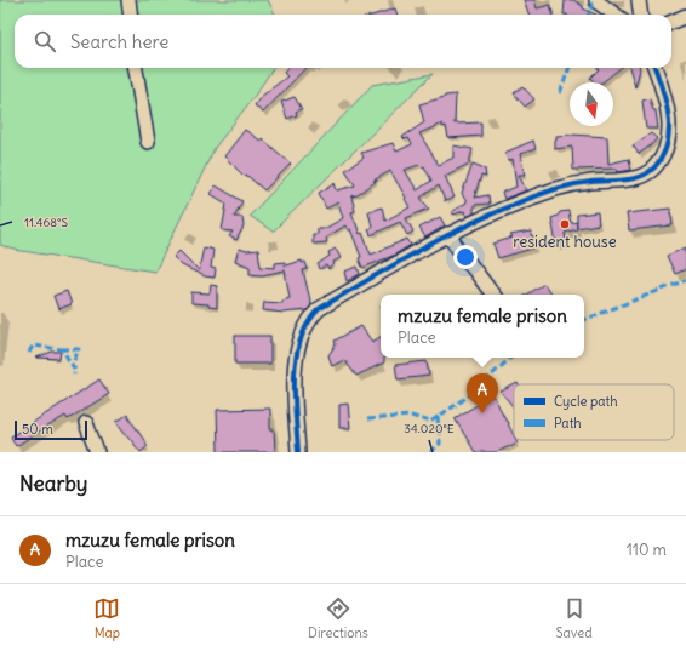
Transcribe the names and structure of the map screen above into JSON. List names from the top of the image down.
{
  "places": ["resident house"],
  "legend": ["Cycle path", "Path"],
  "scale_bar": "50 m",
  "north": "bottom",
  "page": {
    "search": "Search here",
    "popup": ["mzuzu female prison", "Place"],
    "pins": "A",
    "scale": "50 m",
    "heading": "Nearby",
    "list": [
      {
        "mark": "A",
        "name": "mzuzu female prison",
        "note": "Place",
        "value": "110 m"
      }
    ],
    "nav": ["Map", "Directions", "Saved"]
  },
  "coordinates": ["11.468°S", "34.020°E"]
}
